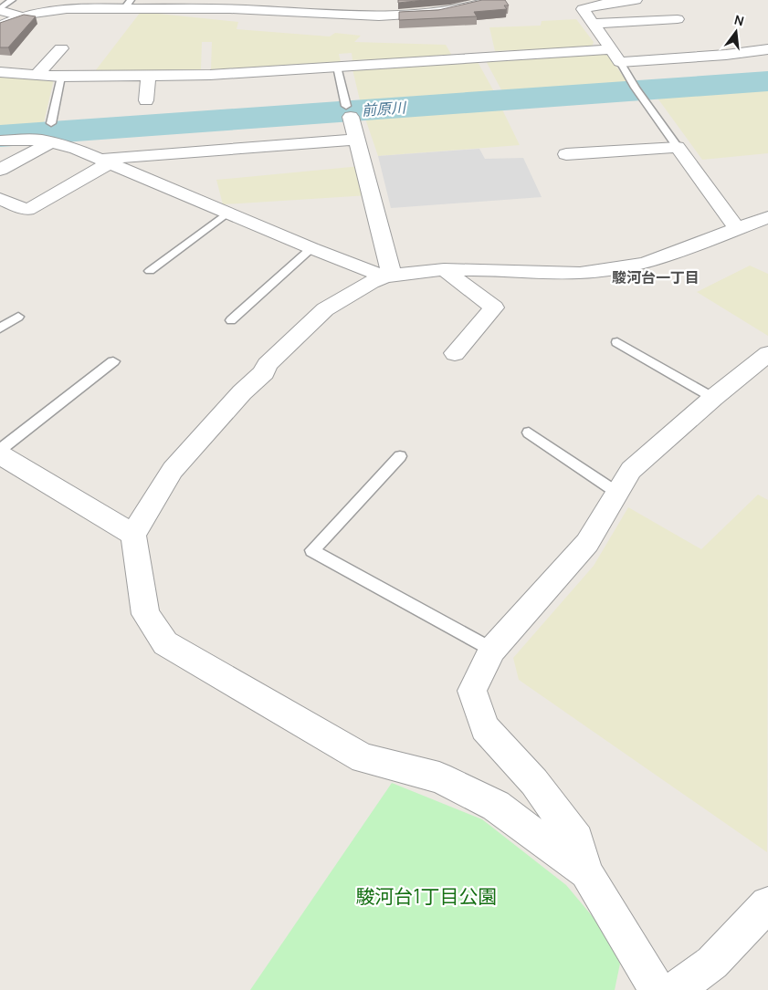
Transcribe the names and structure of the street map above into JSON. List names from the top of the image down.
{
  "districts": ["駿河台一丁目"],
  "water": ["前原川"],
  "parks": ["駿河台1丁目公園"],
  "north": "top"
}
